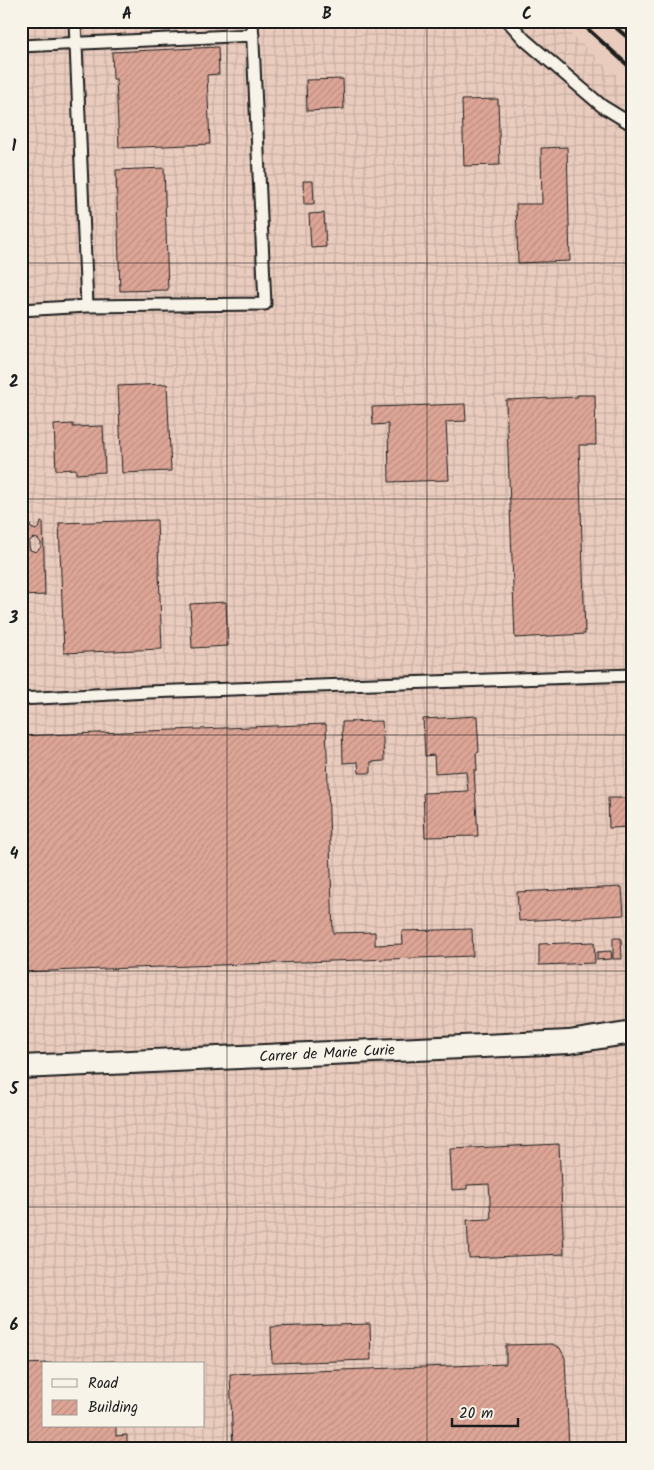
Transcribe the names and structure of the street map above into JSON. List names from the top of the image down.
{
  "streets": {
    "street": ["Carrer de Marie Curie"]
  },
  "legend": ["Road", "Building"],
  "scale_bar": "20 m",
  "grid": {
    "columns": ["A", "B", "C"],
    "rows": [
      "1",
      "2",
      "3",
      "4",
      "5",
      "6"
    ]
  }
}
